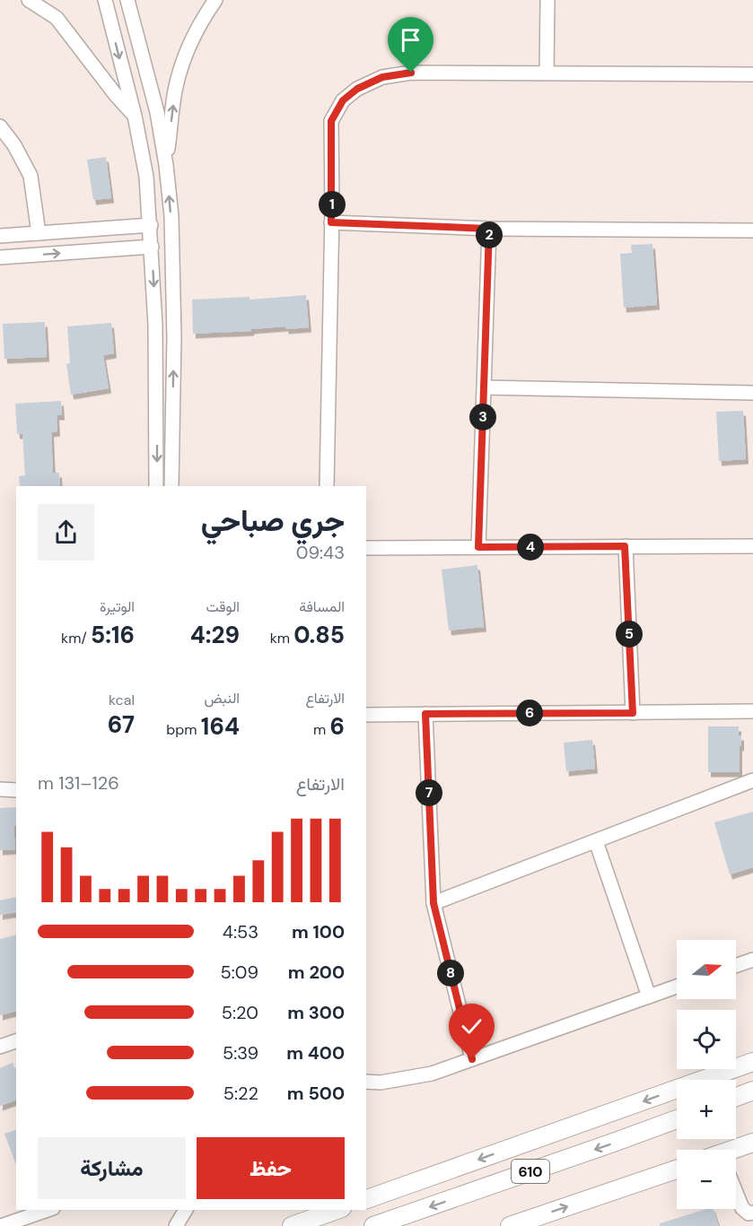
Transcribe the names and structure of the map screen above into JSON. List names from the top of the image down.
{
  "streets": {
    "main road": ["610"]
  },
  "north": "right",
  "page": {
    "pins": [
      "1",
      "2",
      "3",
      "4",
      "5",
      "6",
      "7",
      "8"
    ],
    "heading": ["جري صباحي", "09:43"],
    "stats": [
      ["المسافة", "0.85 km"],
      ["الوقت", "4:29"],
      ["الوتيرة", "5:16 /km"],
      ["الارتفاع", "6 m"],
      ["النبض", "164 bpm"],
      ["kcal", "67"]
    ],
    "chart": ["الارتفاع", "126–131 m"],
    "list": [
      {
        "name": "100 m",
        "note": "4:53"
      },
      {
        "name": "200 m",
        "note": "5:09"
      },
      {
        "name": "300 m",
        "note": "5:20"
      },
      {
        "name": "400 m",
        "note": "5:39"
      },
      {
        "name": "500 m",
        "note": "5:22"
      }
    ],
    "map_buttons": ["+", "−"],
    "buttons": ["حفظ", "مشاركة"]
  }
}
